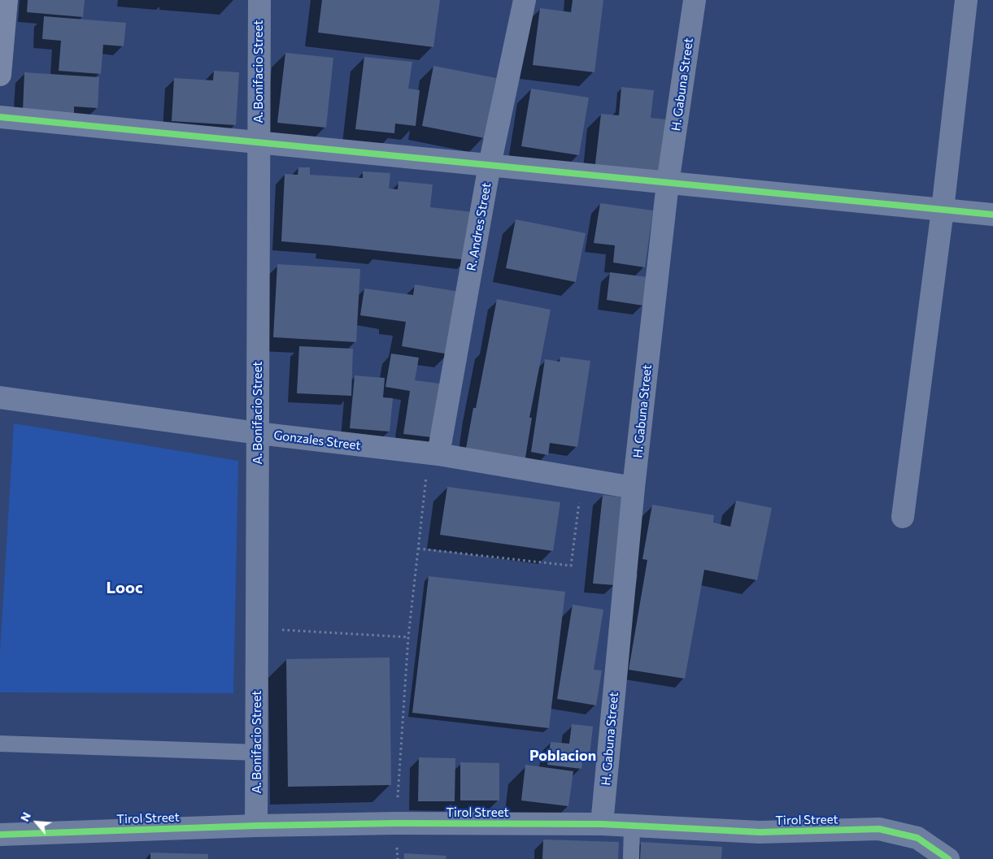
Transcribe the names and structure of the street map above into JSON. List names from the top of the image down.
{
  "streets": {
    "street": [
      "A. Bonifacio Street",
      "H. Gabuna Street",
      "R. Andres Street",
      "Gonzales Street",
      "Tirol Street"
    ]
  },
  "crossings": [
    ["A. Bonifacio Street", "Gonzales Street"],
    ["A. Bonifacio Street", "Tirol Street"],
    ["H. Gabuna Street", "Gonzales Street"],
    ["H. Gabuna Street", "Tirol Street"],
    ["R. Andres Street", "Gonzales Street"]
  ],
  "districts": ["Looc", "Poblacion"],
  "north": "top left"
}
